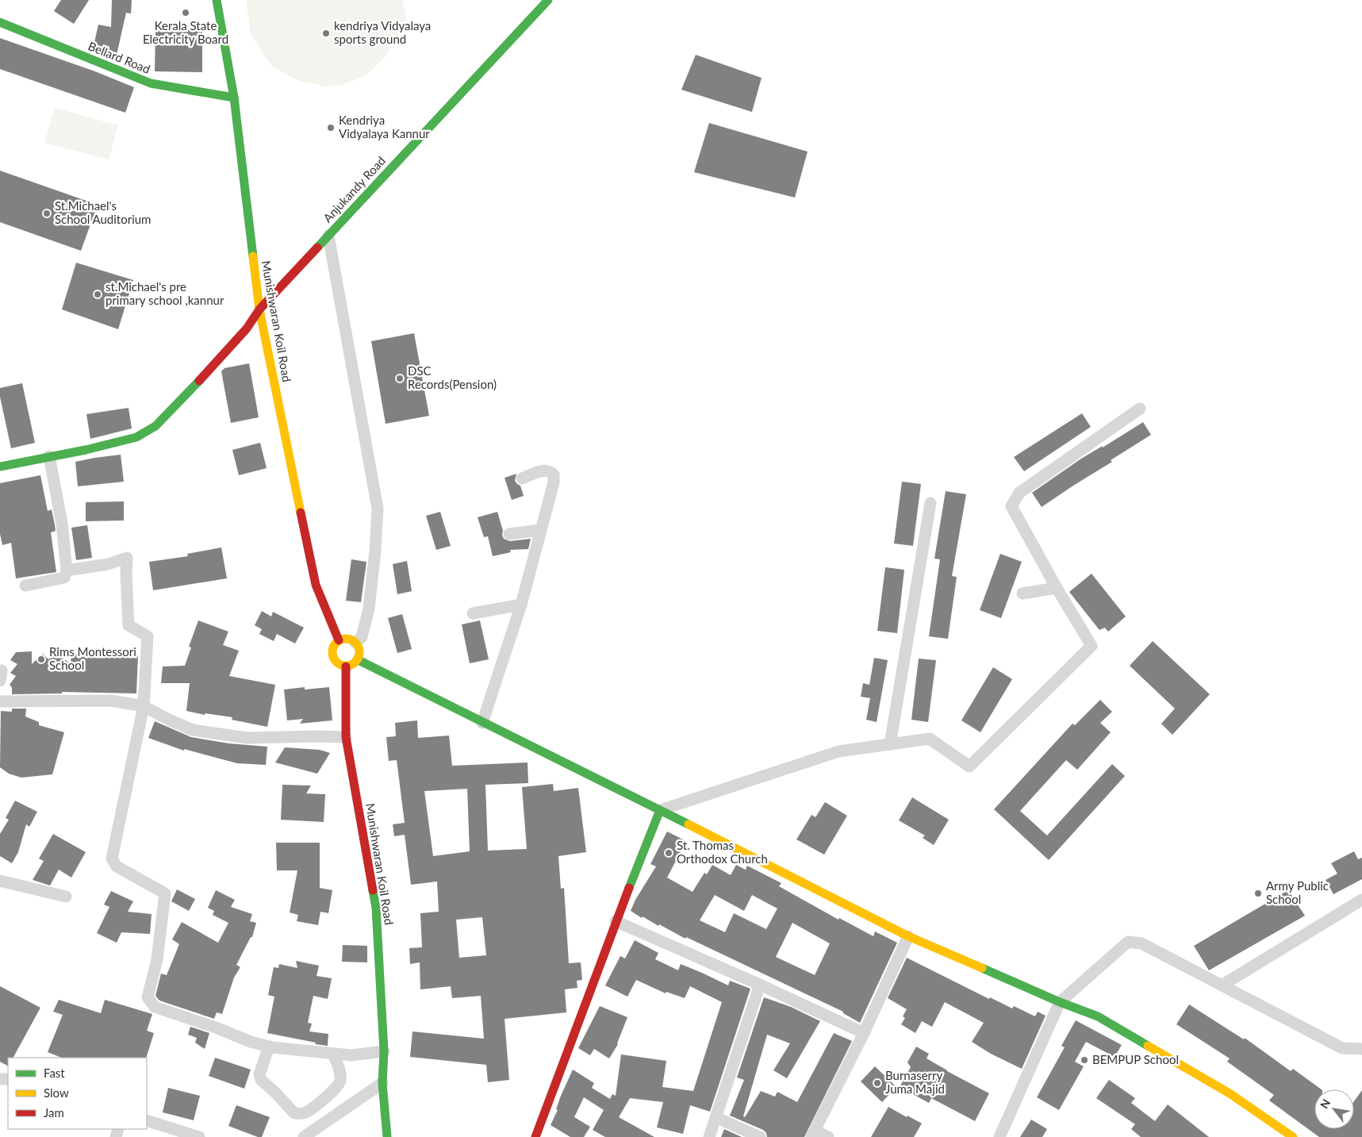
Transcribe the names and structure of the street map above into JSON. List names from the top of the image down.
{
  "streets": {
    "street": ["Bellard Road", "Anjukandy Road", "Munishwaran Koil Road"]
  },
  "crossings": [
    ["Bellard Road", "Munishwaran Koil Road"],
    ["Anjukandy Road", "Munishwaran Koil Road"]
  ],
  "places": [
    "Kerala State Electricity Board",
    "kendriya Vidyalaya sports ground",
    "Kendriya Vidyalaya Kannur",
    "St.Michael's School Auditorium",
    "st.Michael's pre primary school ,kannur",
    "DSC Records(Pension)",
    "Rims Montessori School",
    "St. Thomas Orthodox Church",
    "Army Public School",
    "BEMPUP School",
    "Burnaserry Juma Majid"
  ],
  "legend": ["Fast", "Slow", "Jam"],
  "north": "top left"
}
